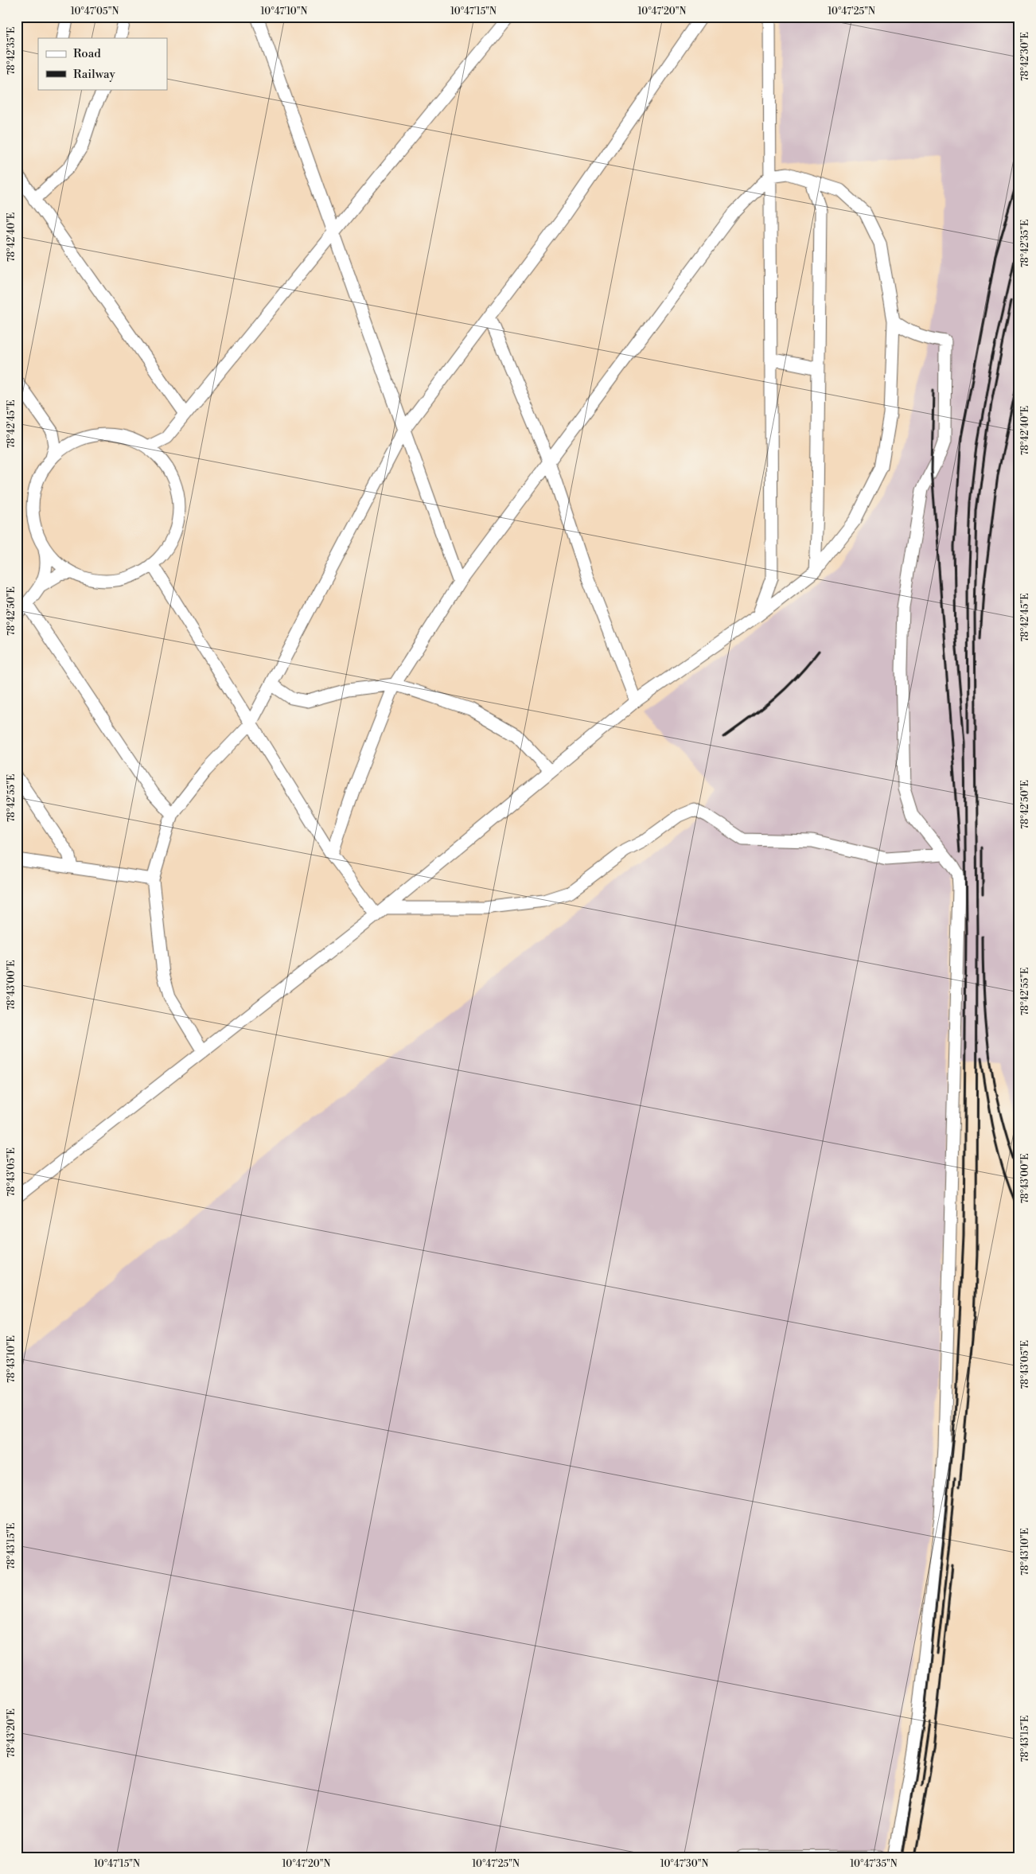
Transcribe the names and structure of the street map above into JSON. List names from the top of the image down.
{
  "legend": ["Road", "Railway"],
  "coordinates": [
    "10°47'05\"N",
    "10°47'10\"N",
    "10°47'15\"N",
    "10°47'20\"N",
    "10°47'25\"N",
    "78°42'35\"E",
    "78°42'30\"E",
    "78°42'40\"E",
    "78°42'45\"E",
    "78°42'50\"E",
    "78°42'55\"E",
    "78°43'00\"E",
    "78°43'05\"E",
    "78°43'10\"E",
    "78°43'15\"E",
    "78°43'20\"E",
    "10°47'30\"N",
    "10°47'35\"N"
  ]
}
